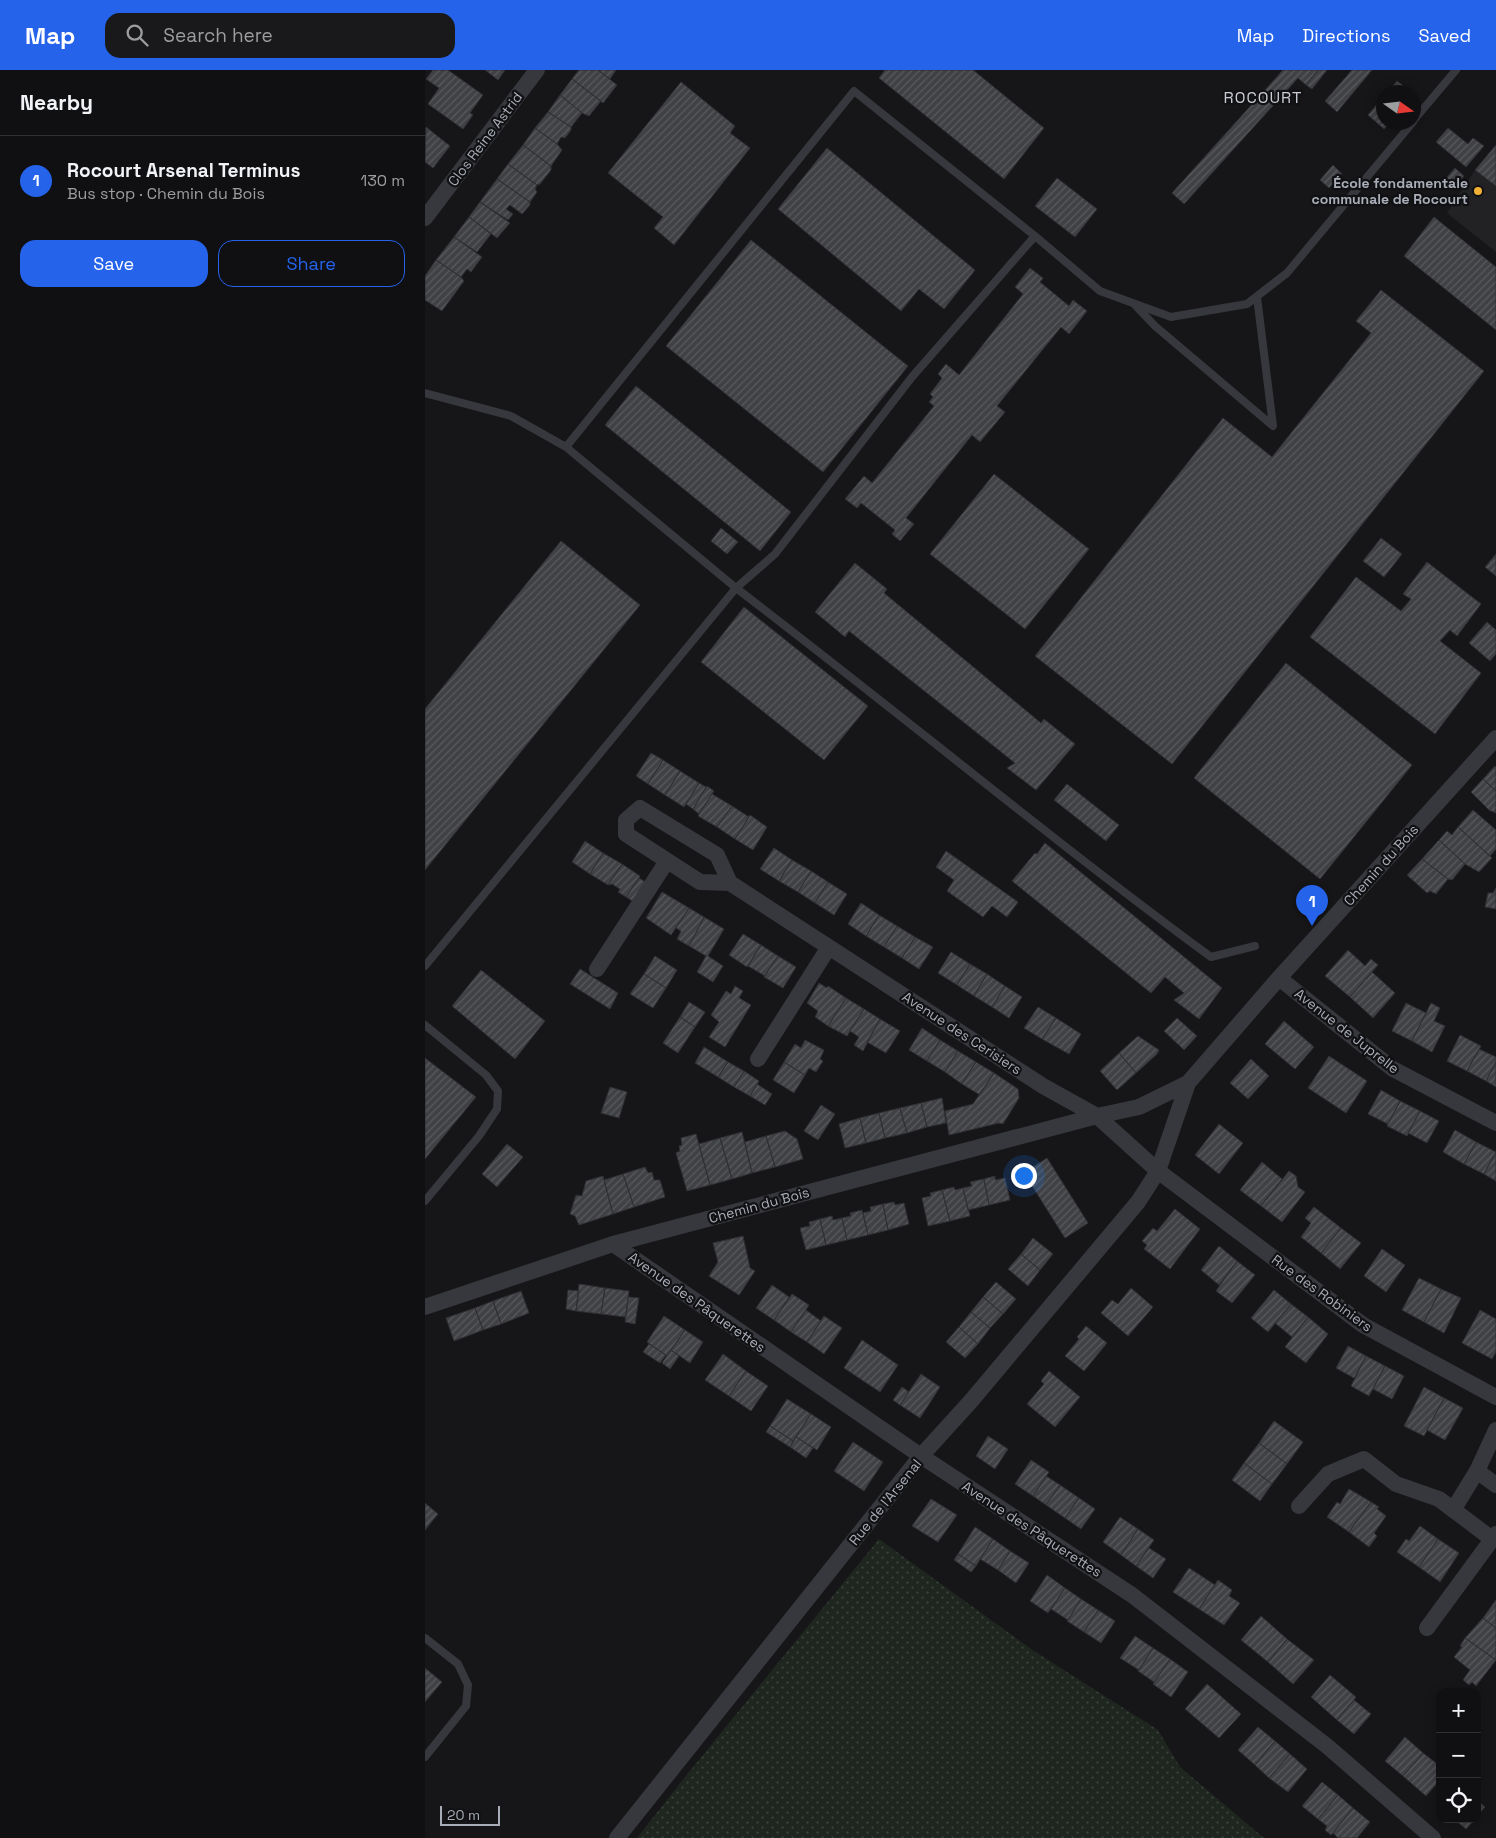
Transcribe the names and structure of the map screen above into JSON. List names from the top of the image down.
{
  "streets": {
    "street": [
      "Clos Reine Astrid",
      "Chemin du Bois",
      "Avenue de Juprelle",
      "Avenue des Cerisiers",
      "Rue des Robiniers",
      "Avenue des Pâquerettes",
      "Rue de l'Arsenal"
    ]
  },
  "crossings": [
    ["Chemin du Bois", "Avenue de Juprelle"],
    ["Chemin du Bois", "Avenue des Cerisiers"],
    ["Chemin du Bois", "Rue des Robiniers"],
    ["Chemin du Bois", "Avenue des Pâquerettes"],
    ["Chemin du Bois", "Rue de l'Arsenal"],
    ["Rue des Robiniers", "Rue de l'Arsenal"],
    ["Avenue des Pâquerettes", "Rue de l'Arsenal"]
  ],
  "districts": ["ROCOURT"],
  "places": ["École fondamentale communale de Rocourt"],
  "scale_bar": "20 m",
  "north": "right",
  "page": {
    "header": "Map",
    "search": "Search here",
    "nav": ["Map", "Directions", "Saved"],
    "heading": "Nearby",
    "list": [
      {
        "mark": "1",
        "name": "Rocourt Arsenal Terminus",
        "note": "Bus stop · Chemin du Bois",
        "value": "130 m"
      }
    ],
    "buttons": ["Save", "Share"],
    "pins": "1",
    "map_buttons": ["+", "−"],
    "scale": "20 m"
  }
}
